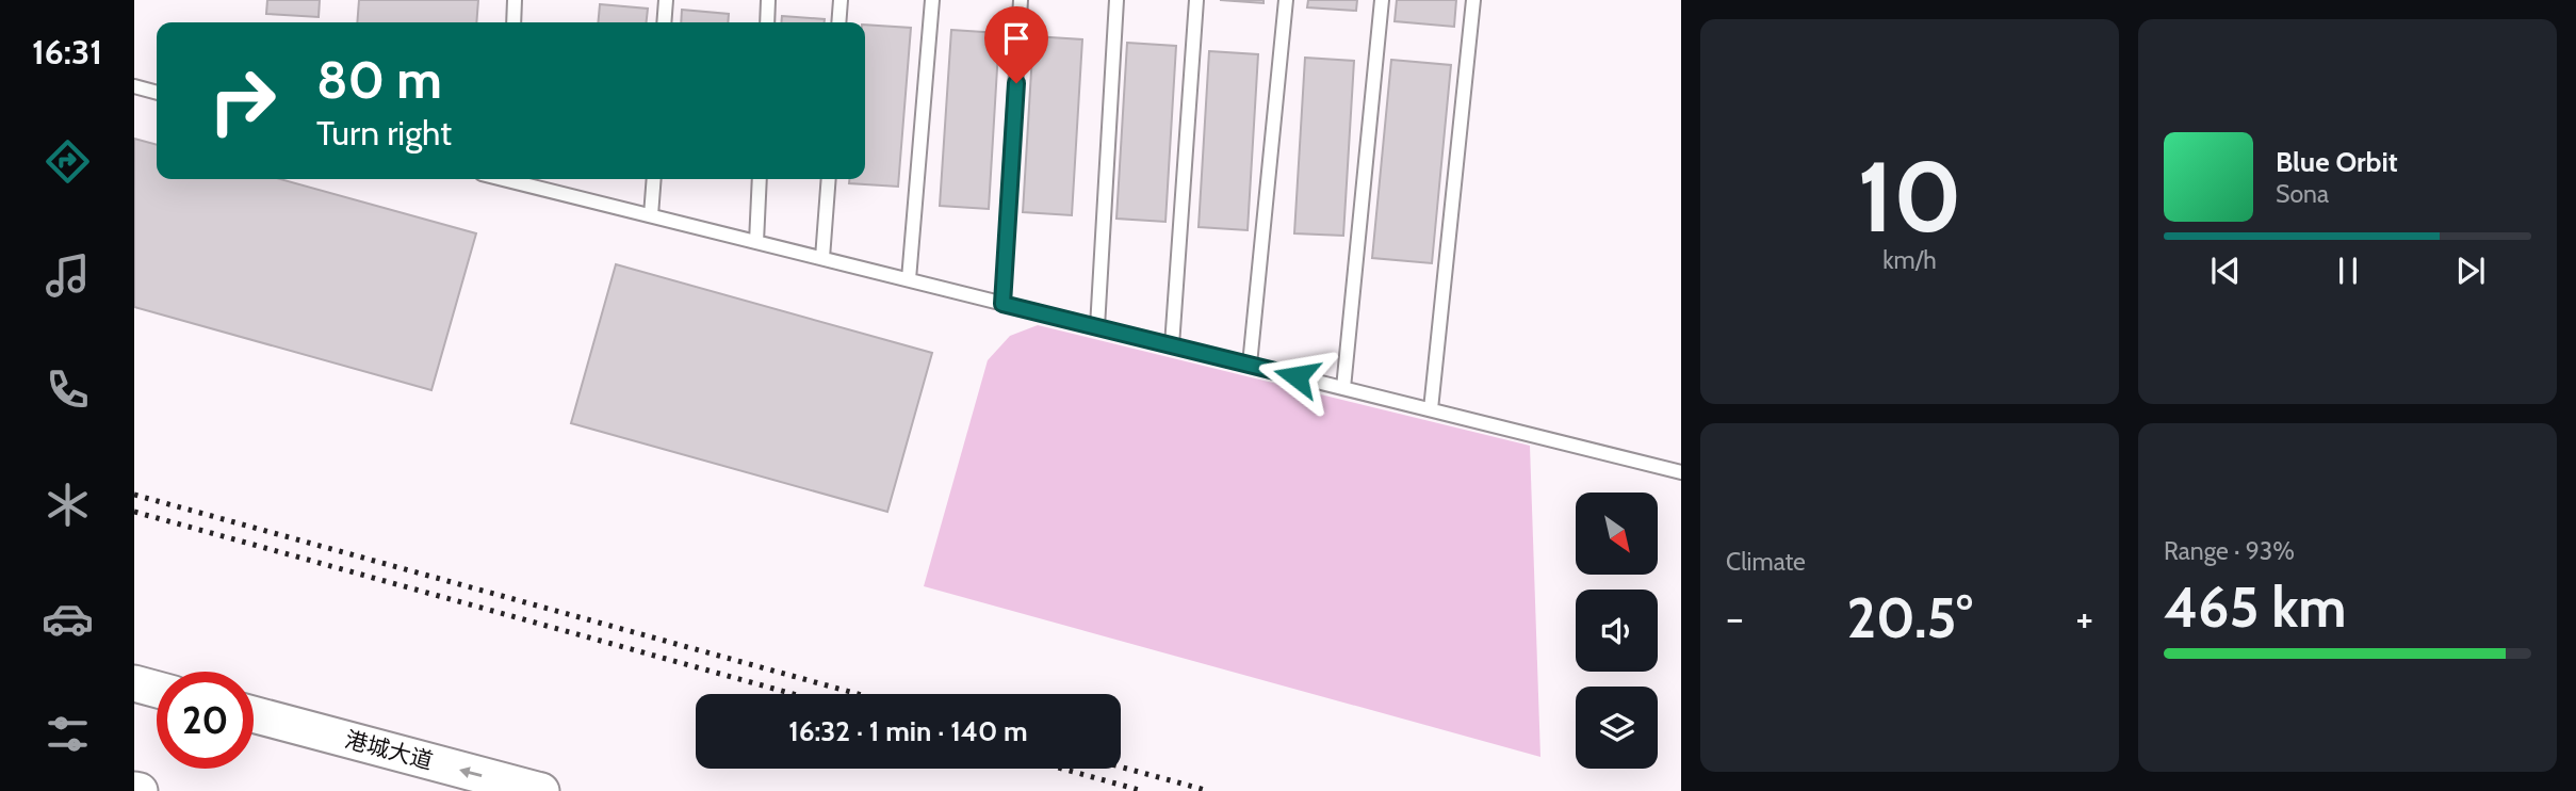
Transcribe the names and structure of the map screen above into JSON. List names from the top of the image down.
{
  "streets": {
    "main road": ["港城大道"]
  },
  "one_way": ["港城大道"],
  "north": "bottom right",
  "page": {
    "tabs": "16:31",
    "tile": [
      ["10", "km/h"],
      "Climate",
      ["Range · 93%", "465 km"]
    ],
    "turn": ["80 m", "Turn right"],
    "song": ["Blue Orbit", "Sona"],
    "heat": ["−", "20.5°", "+"],
    "limit": "20",
    "trip": "16:32 · 1 min · 140 m"
  }
}
